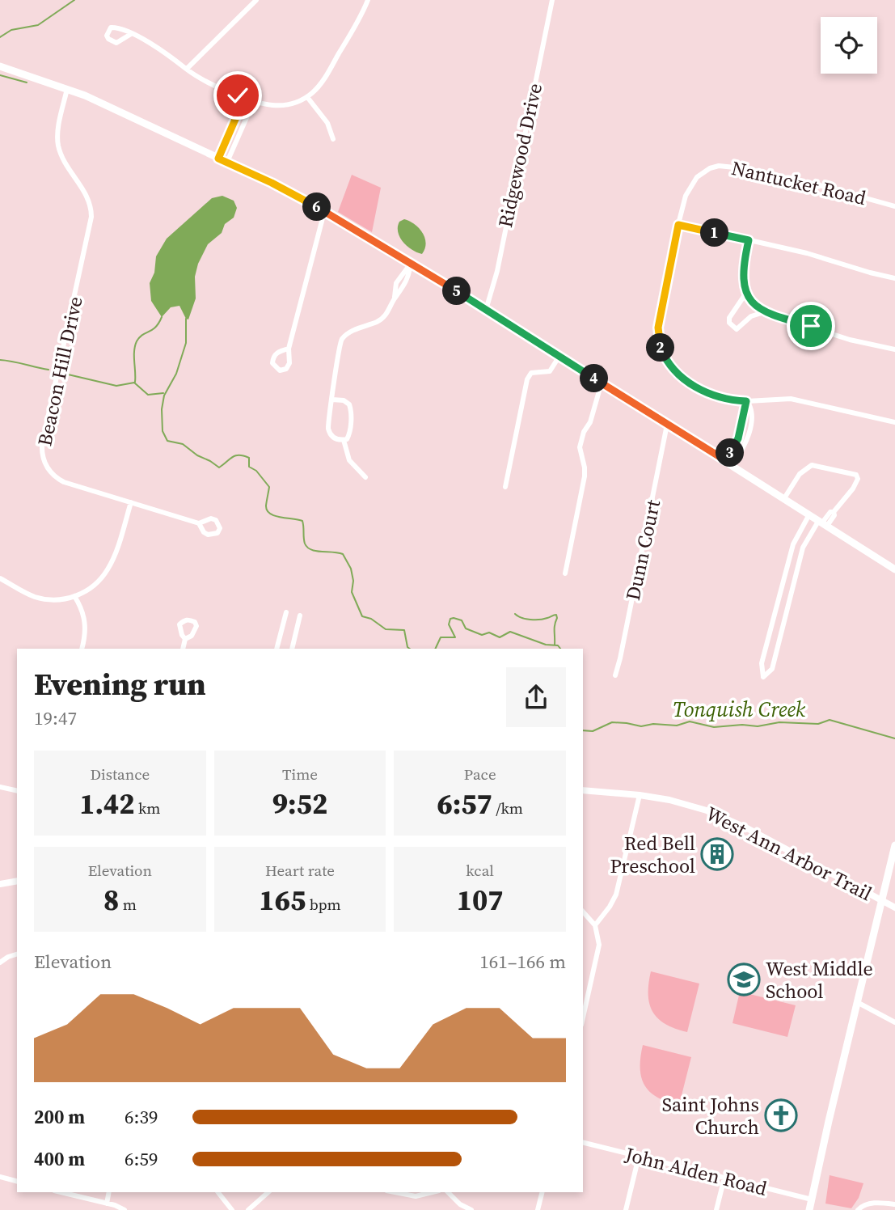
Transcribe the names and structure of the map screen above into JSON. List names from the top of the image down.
{
  "streets": {
    "street": [
      "Ridgewood Drive",
      "Nantucket Road",
      "Beacon Hill Drive",
      "Dunn Court",
      "West Ann Arbor Trail",
      "John Alden Road"
    ]
  },
  "water": ["Tonquish Creek"],
  "places": {
    "building": ["Red Bell Preschool"],
    "school or university": ["West Middle School"],
    "church": ["Saint Johns Church"]
  },
  "page": {
    "pins": [
      "6",
      "1",
      "5",
      "2",
      "4",
      "3"
    ],
    "heading": ["Evening run", "19:47"],
    "stats": [
      ["Distance", "1.42 km"],
      ["Time", "9:52"],
      ["Pace", "6:57 /km"],
      ["Elevation", "8 m"],
      ["Heart rate", "165 bpm"],
      ["kcal", "107"]
    ],
    "chart": ["Elevation", "161–166 m"],
    "list": [
      {
        "name": "200 m",
        "note": "6:39"
      },
      {
        "name": "400 m",
        "note": "6:59"
      }
    ]
  }
}
